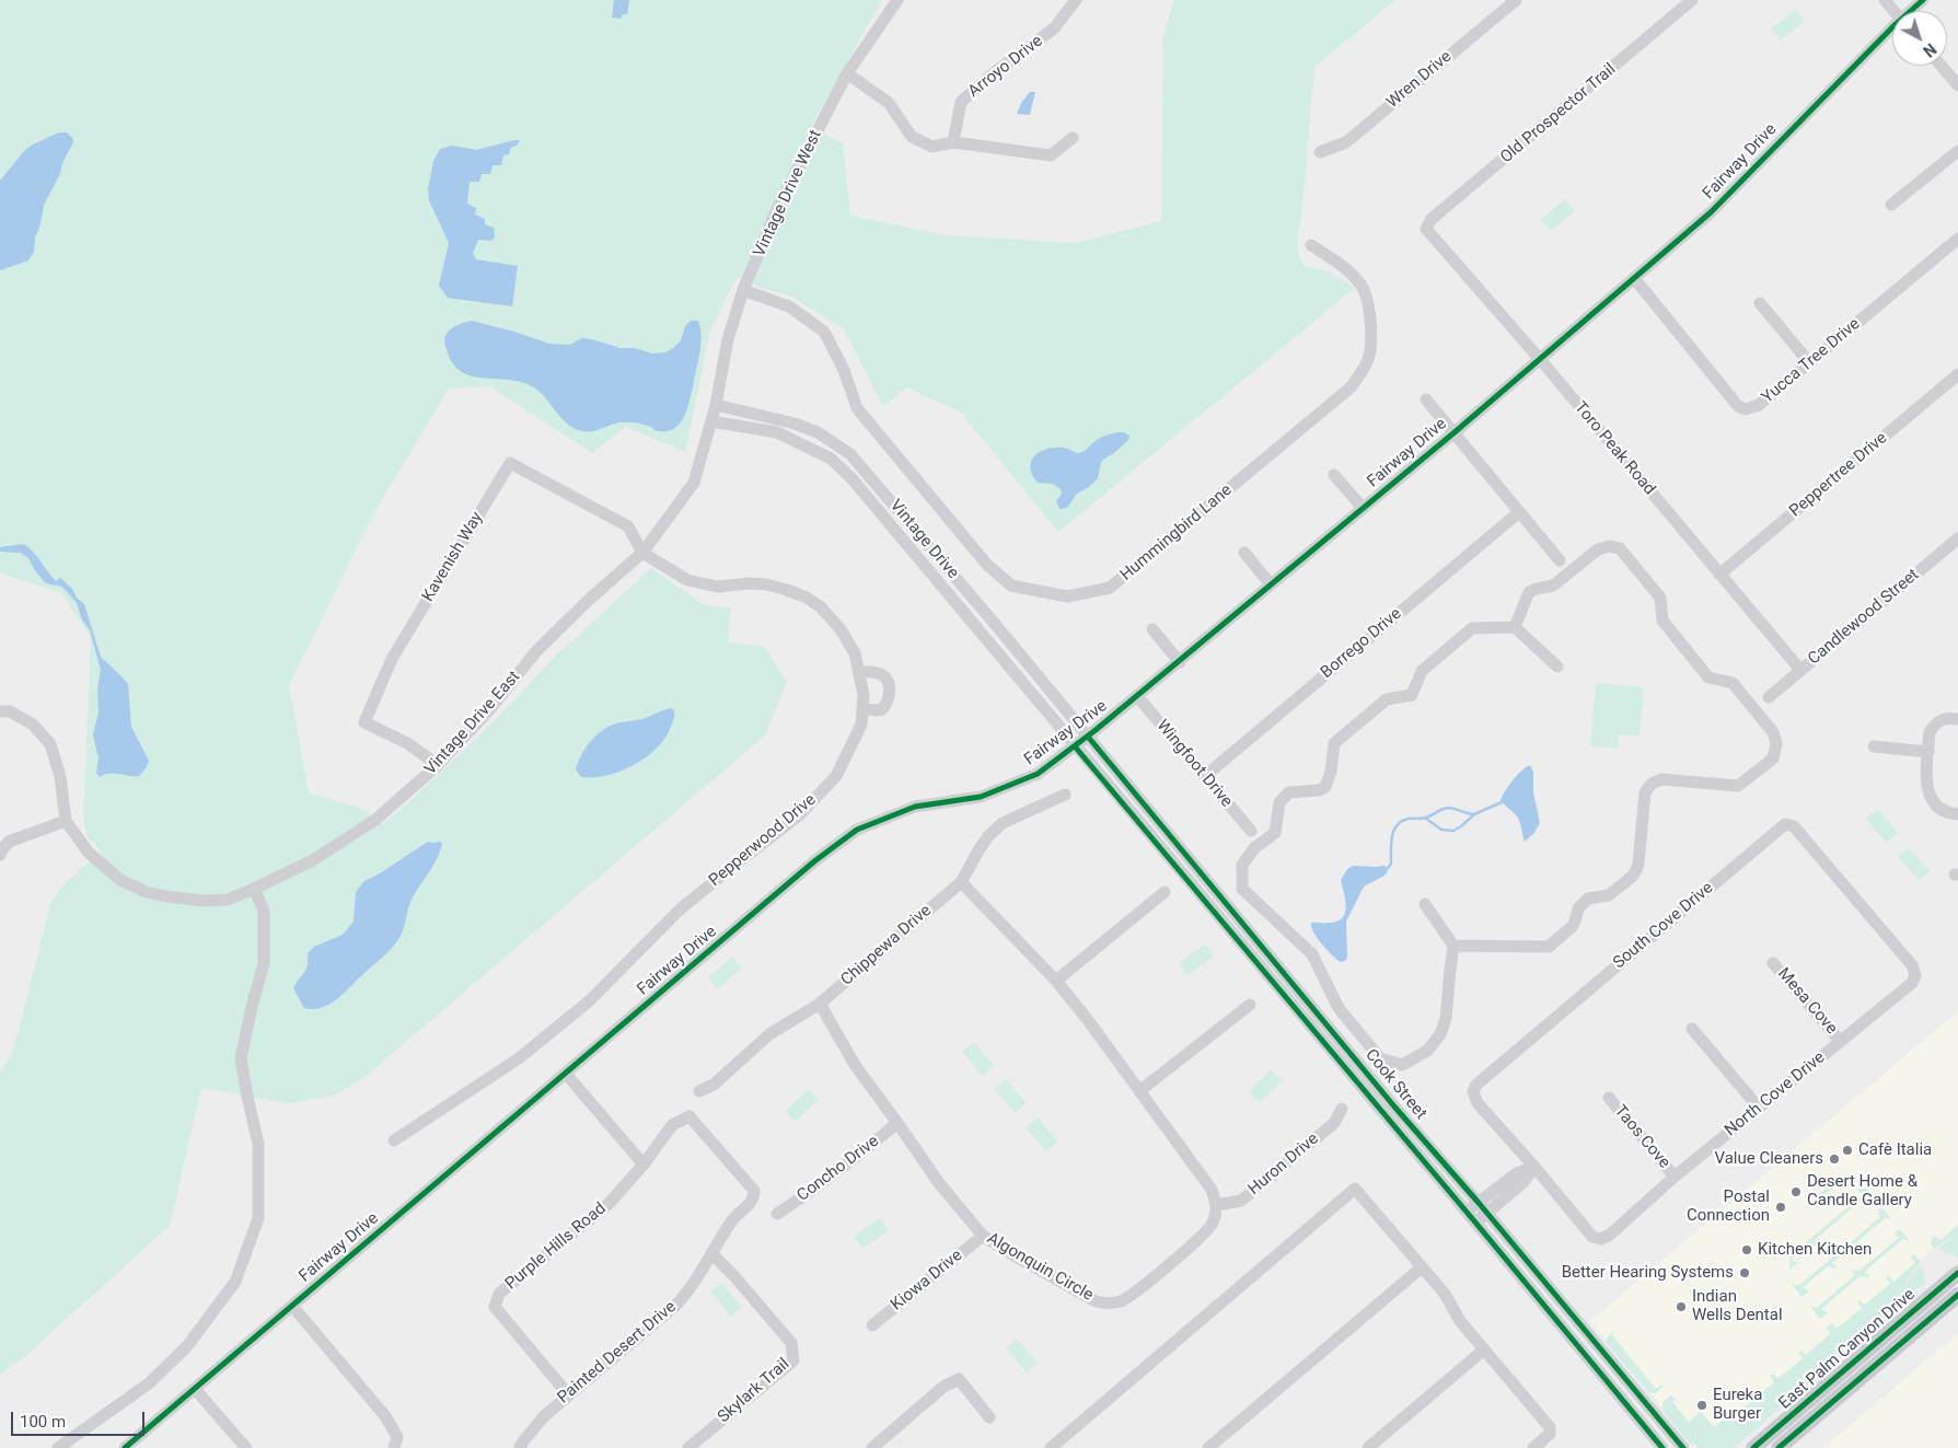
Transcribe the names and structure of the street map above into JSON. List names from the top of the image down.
{
  "streets": {
    "main road": ["East Palm Canyon Drive"],
    "street": [
      "Arroyo Drive",
      "Wren Drive",
      "Old Prospector Trail",
      "Fairway Drive",
      "Vintage Drive West",
      "Yucca Tree Drive",
      "Toro Peak Road",
      "Peppertree Drive",
      "Hummingbird Lane",
      "Vintage Drive",
      "Kavenish Way",
      "Candlewood Street",
      "Borrego Drive",
      "Vintage Drive East",
      "Wingfoot Drive",
      "Pepperwood Drive",
      "South Cove Drive",
      "Chippewa Drive",
      "Mesa Cove",
      "Cook Street",
      "North Cove Drive",
      "Taos Cove",
      "Huron Drive",
      "Concho Drive",
      "Purple Hills Road",
      "Algonquin Circle",
      "Kiowa Drive",
      "Painted Desert Drive",
      "Skylark Trail"
    ]
  },
  "crossings": [
    ["Old Prospector Trail", "Toro Peak Road"],
    ["Fairway Drive", "Yucca Tree Drive"],
    ["Fairway Drive", "Toro Peak Road"],
    ["Fairway Drive", "Vintage Drive"],
    ["Fairway Drive", "Wingfoot Drive"],
    ["Fairway Drive", "Cook Street"],
    ["Vintage Drive West", "Hummingbird Lane"],
    ["Vintage Drive West", "Vintage Drive"],
    ["Vintage Drive West", "Vintage Drive East"],
    ["Toro Peak Road", "Peppertree Drive"],
    ["Toro Peak Road", "Candlewood Street"],
    ["Vintage Drive", "Vintage Drive East"],
    ["Vintage Drive", "Cook Street"],
    ["Kavenish Way", "Vintage Drive East"],
    ["Kavenish Way", "Pepperwood Drive"],
    ["Borrego Drive", "Wingfoot Drive"],
    ["Vintage Drive East", "Pepperwood Drive"],
    ["South Cove Drive", "North Cove Drive"],
    ["Chippewa Drive", "Algonquin Circle"],
    ["Mesa Cove", "North Cove Drive"],
    ["North Cove Drive", "Taos Cove"],
    ["Huron Drive", "Algonquin Circle"],
    ["Concho Drive", "Algonquin Circle"],
    ["Purple Hills Road", "Painted Desert Drive"],
    ["Algonquin Circle", "Kiowa Drive"],
    ["Painted Desert Drive", "Skylark Trail"]
  ],
  "places": [
    "Cafè Italia",
    "Value Cleaners",
    "Desert Home & Candle Gallery",
    "Postal Connection",
    "Kitchen Kitchen",
    "Better Hearing Systems",
    "Indian Wells Dental",
    "Eureka Burger"
  ],
  "scale_bar": "100 m",
  "north": "bottom right"
}
